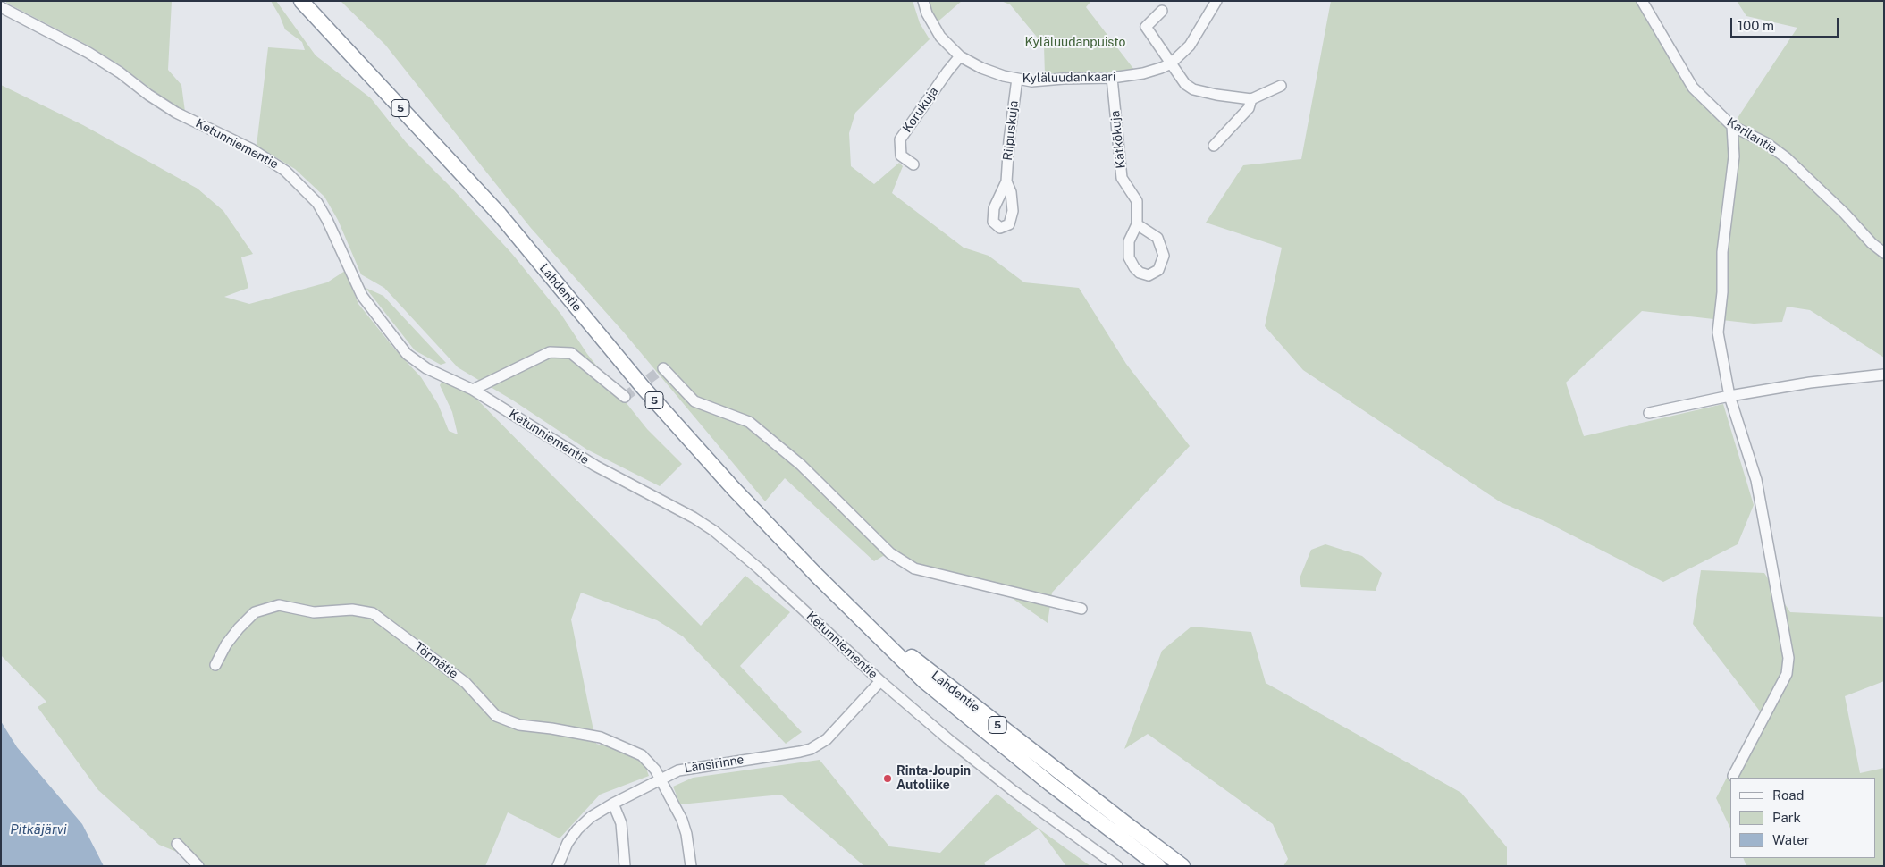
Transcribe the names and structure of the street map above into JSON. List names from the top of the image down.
{
  "streets": {
    "highway": ["5", "Lahdentie"],
    "street": [
      "Kyläluudankaari",
      "Korukuja",
      "Riipuskuja",
      "Karilantie",
      "Kätkökuja",
      "Ketunniementie",
      "Törmätie",
      "Länsirinne"
    ]
  },
  "crossings": [
    ["Kyläluudankaari", "Korukuja"],
    ["Kyläluudankaari", "Riipuskuja"],
    ["Kyläluudankaari", "Kätkökuja"],
    ["Ketunniementie", "Länsirinne"],
    ["Törmätie", "Länsirinne"]
  ],
  "water": ["Pitkäjärvi"],
  "parks": ["Kyläluudanpuisto"],
  "places": ["Rinta-Joupin Autoliike"],
  "legend": ["Road", "Park", "Water"],
  "scale_bar": "100 m"
}
